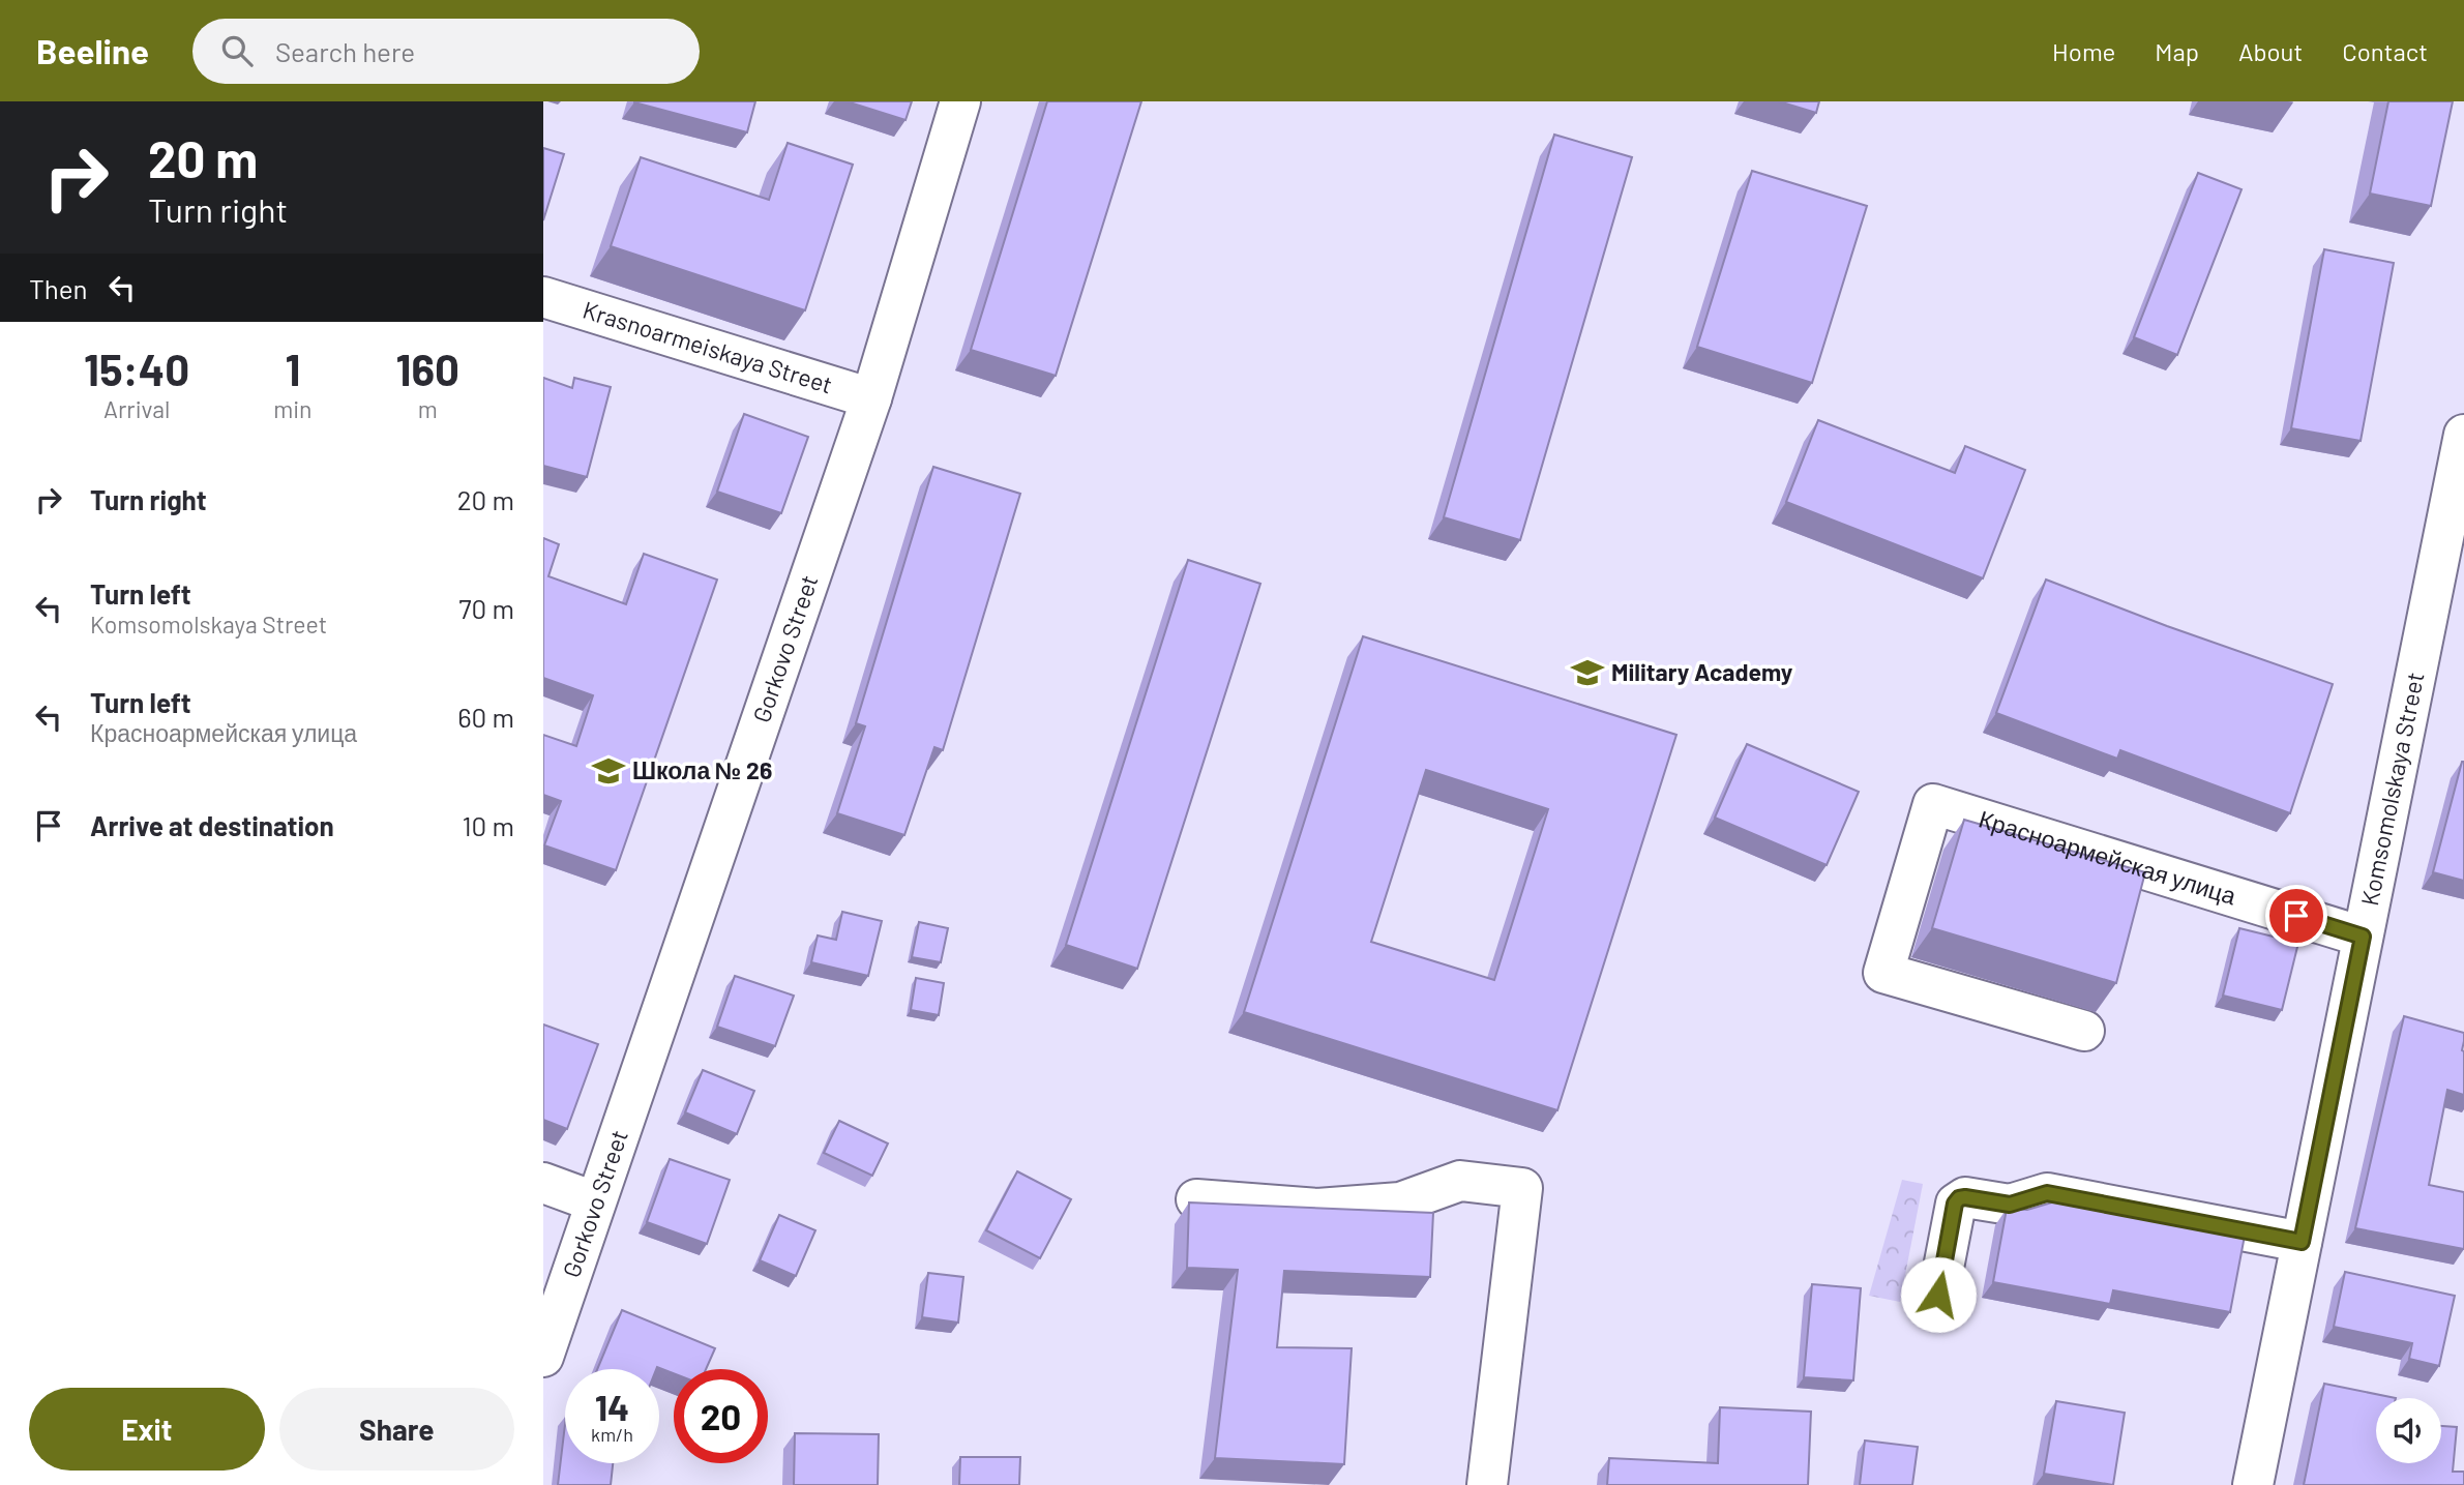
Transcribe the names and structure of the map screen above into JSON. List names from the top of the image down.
{
  "streets": {
    "street": [
      "Krasnoarmeiskaya Street",
      "Gorkovo Street",
      "Komsomolskaya Street",
      "Красноармейская улица"
    ]
  },
  "crossings": [
    ["Krasnoarmeiskaya Street", "Gorkovo Street"],
    ["Komsomolskaya Street", "Красноармейская улица"]
  ],
  "places": {
    "school or university": ["Military Academy", "Школа № 26"]
  },
  "page": {
    "header": "Beeline",
    "search": "Search here",
    "nav": [
      "Home",
      "Map",
      "About",
      "Contact"
    ],
    "turn": ["20 m", "Turn right"],
    "then": "Then",
    "eta": [
      "15:40",
      "Arrival",
      "1",
      "min",
      "160",
      "m"
    ],
    "list": [
      {
        "name": "Turn right",
        "value": "20 m"
      },
      {
        "name": "Turn left",
        "note": "Komsomolskaya Street",
        "value": "70 m"
      },
      {
        "name": "Turn left",
        "note": "Красноармейская улица",
        "value": "60 m"
      },
      {
        "name": "Arrive at destination",
        "value": "10 m"
      }
    ],
    "speed": "14 km/h",
    "limit": "20",
    "buttons": ["Exit", "Share"]
  }
}
